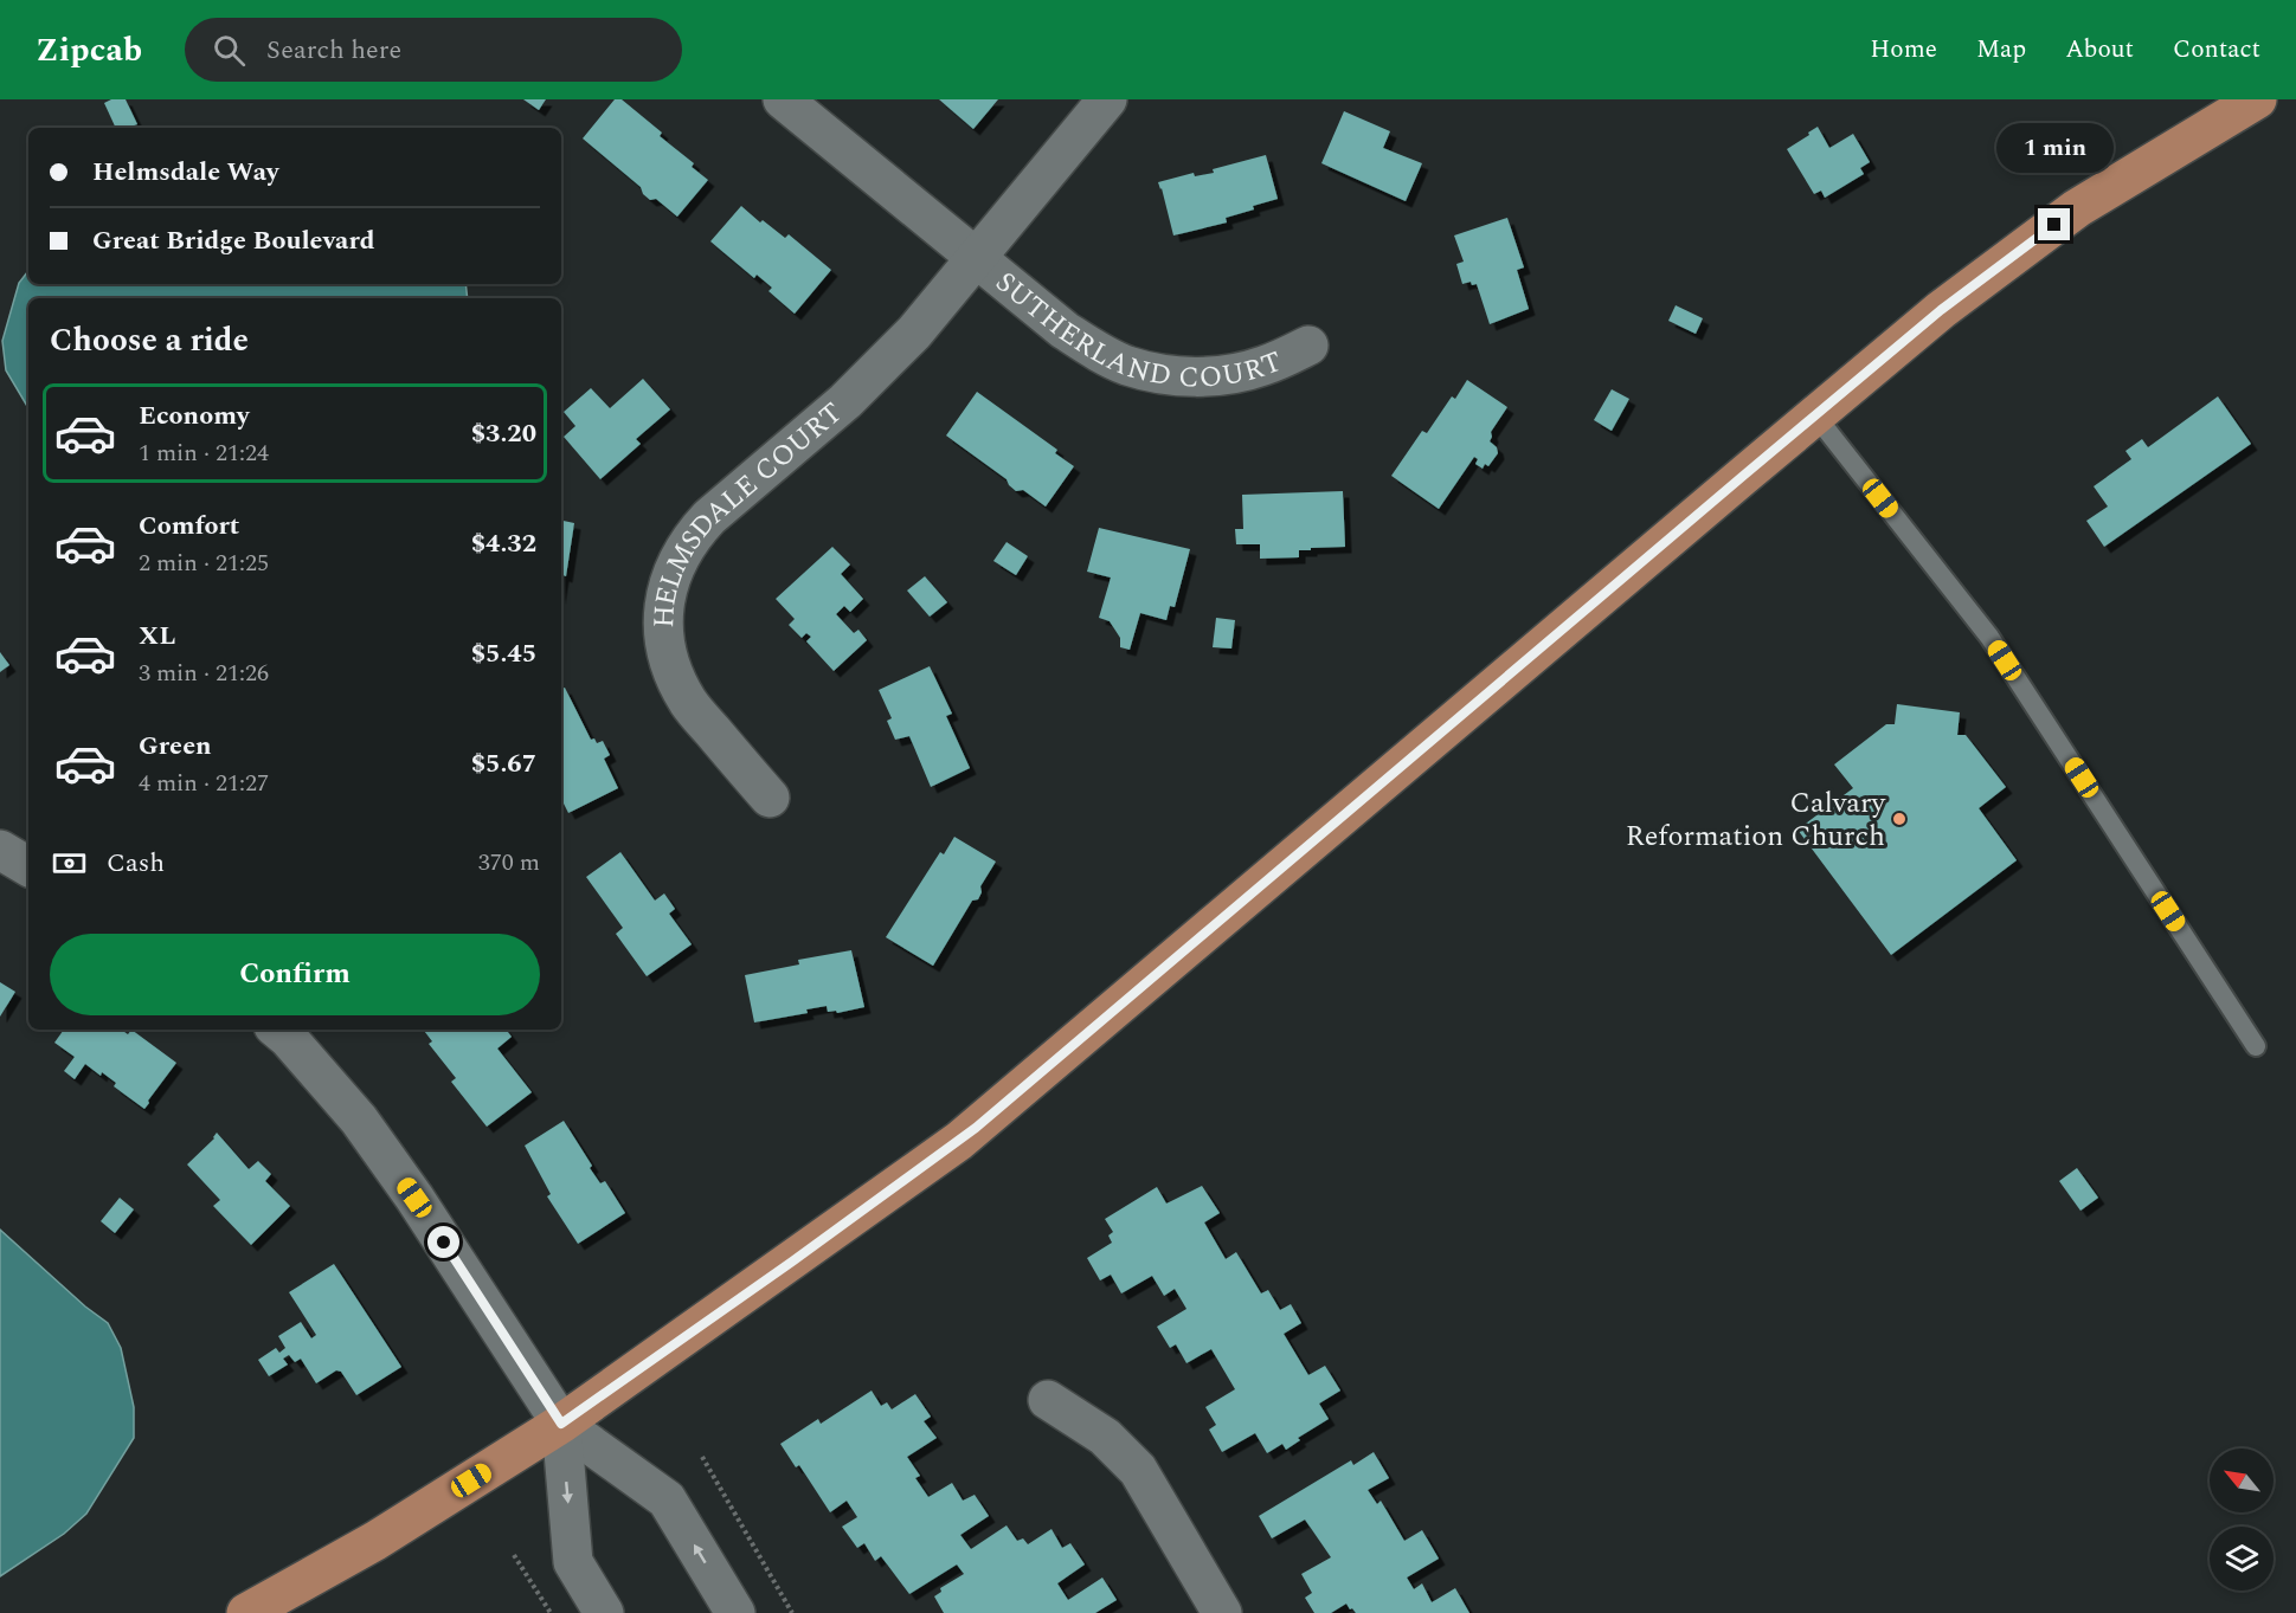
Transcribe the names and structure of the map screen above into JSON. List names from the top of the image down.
{
  "streets": {
    "street": ["SUTHERLAND COURT", "HELMSDALE COURT"]
  },
  "crossings": [
    ["SUTHERLAND COURT", "HELMSDALE COURT"]
  ],
  "places": ["Calvary Reformation Church"],
  "north": "top left",
  "page": {
    "header": "Zipcab",
    "search": "Search here",
    "nav": [
      "Home",
      "Map",
      "About",
      "Contact"
    ],
    "bubble": "1 min",
    "banner": ["Helmsdale Way", "Great Bridge Boulevard"],
    "heading": "Choose a ride",
    "list": [
      {
        "name": "Economy",
        "note": "1 min · 21:24",
        "value": "$3.20"
      },
      {
        "name": "Comfort",
        "note": "2 min · 21:25",
        "value": "$4.32"
      },
      {
        "name": "XL",
        "note": "3 min · 21:26",
        "value": "$5.45"
      },
      {
        "name": "Green",
        "note": "4 min · 21:27",
        "value": "$5.67"
      }
    ],
    "pay": ["Cash", "370 m"],
    "buttons": "Confirm"
  }
}
